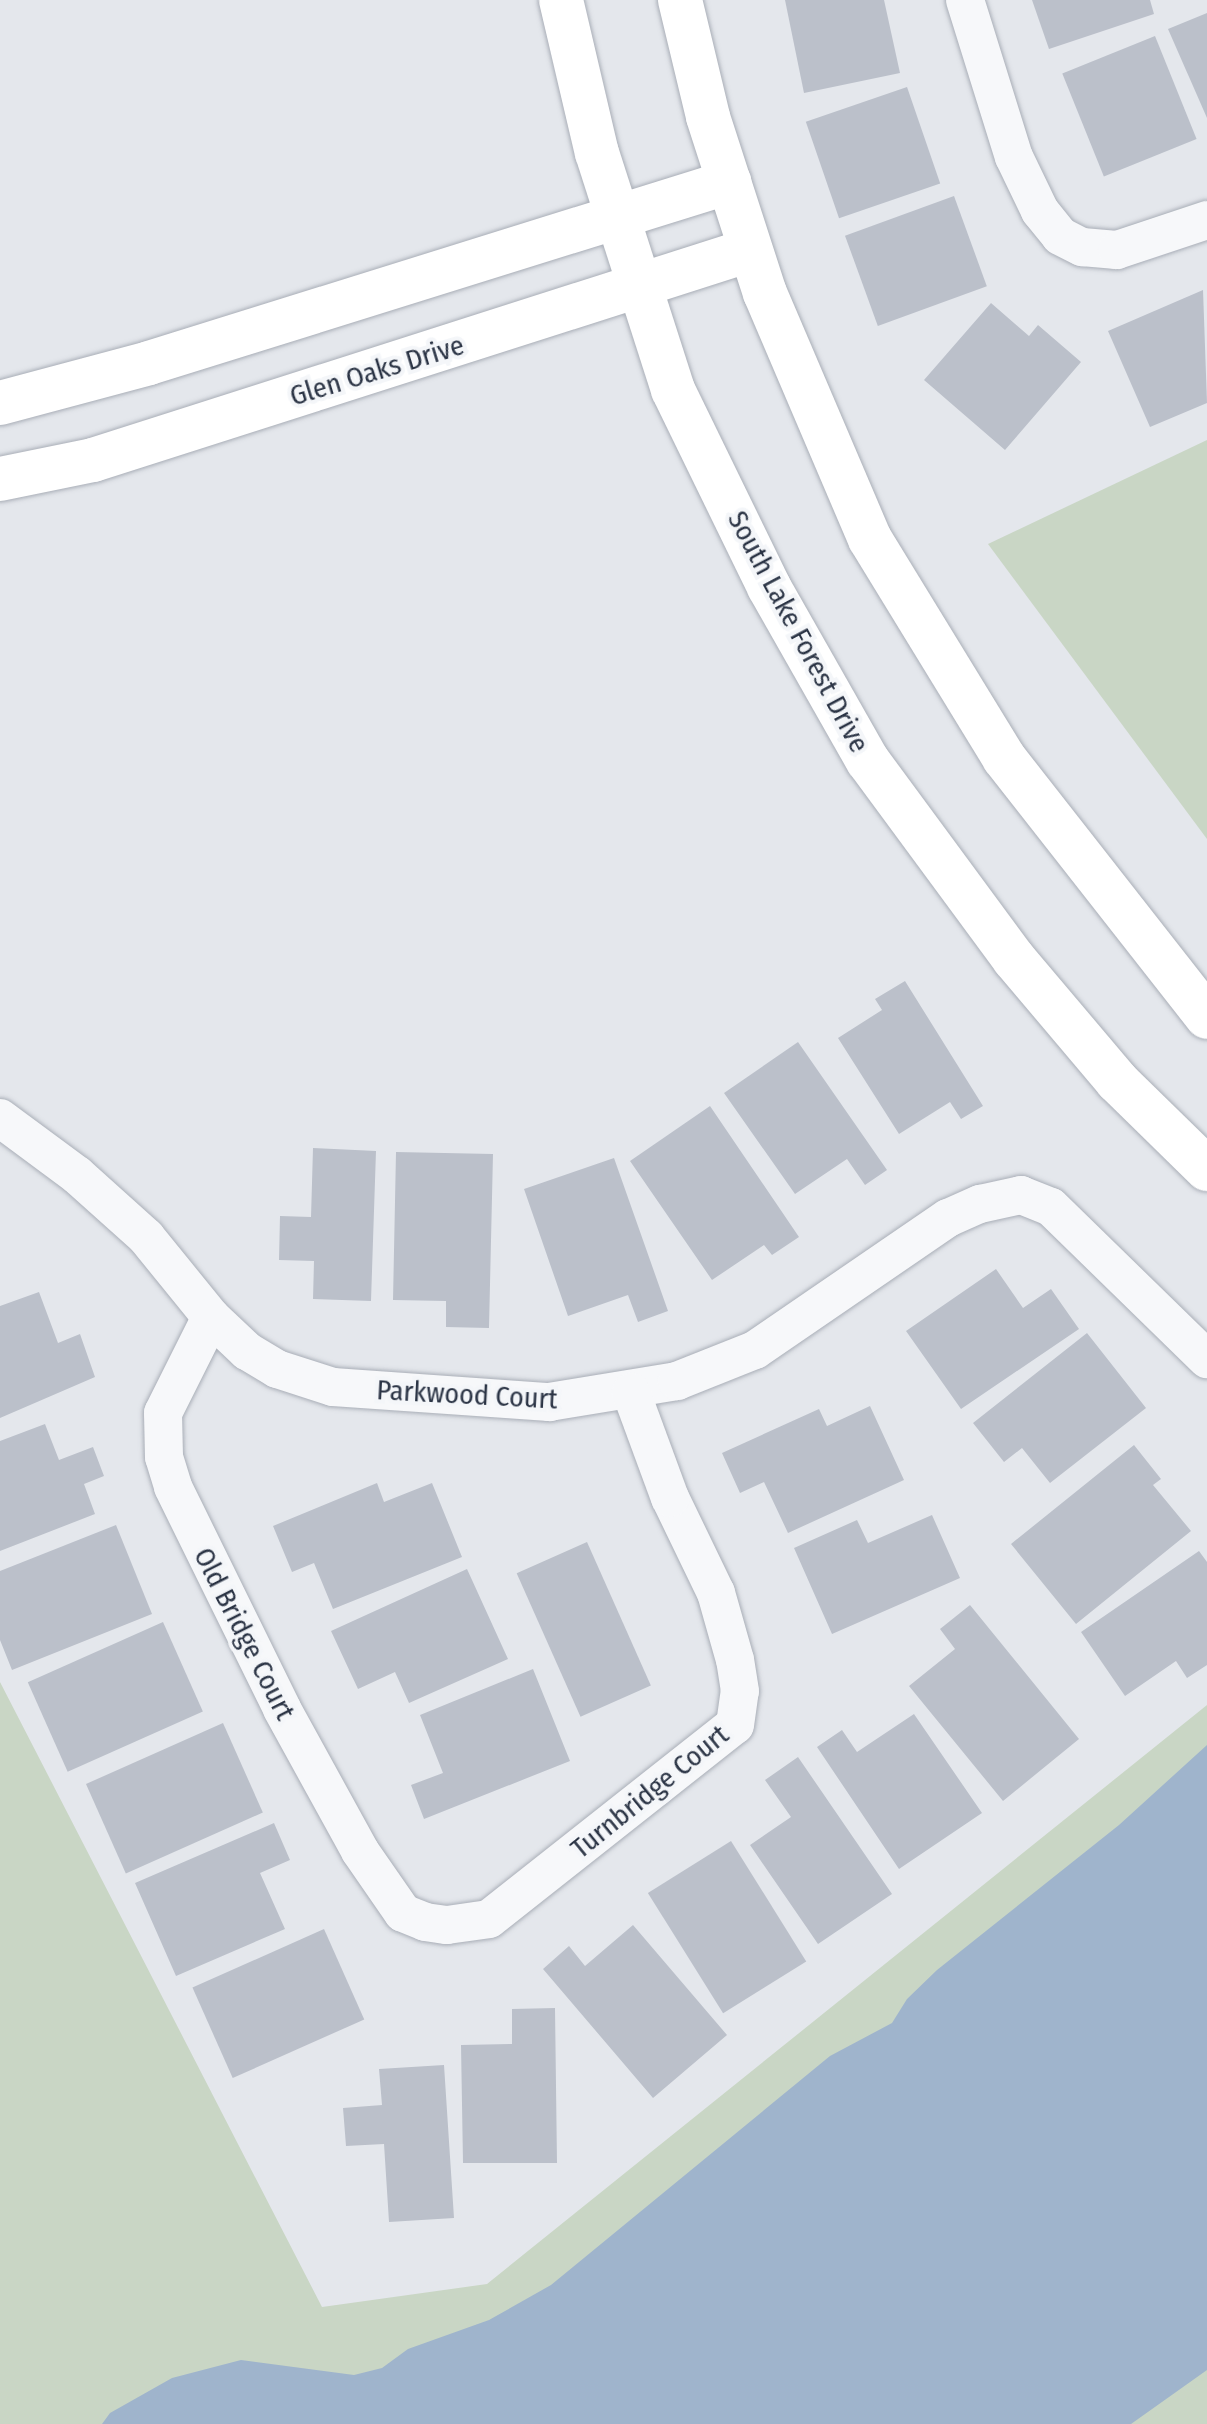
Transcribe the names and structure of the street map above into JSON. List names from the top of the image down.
{
  "streets": {
    "main road": ["Glen Oaks Drive", "South Lake Forest Drive"],
    "street": ["Parkwood Court", "Old Bridge Court", "Turnbridge Court"]
  },
  "crossings": [
    ["Glen Oaks Drive", "South Lake Forest Drive"],
    ["Parkwood Court", "Old Bridge Court"],
    ["Parkwood Court", "Turnbridge Court"],
    ["Old Bridge Court", "Turnbridge Court"]
  ]
}
